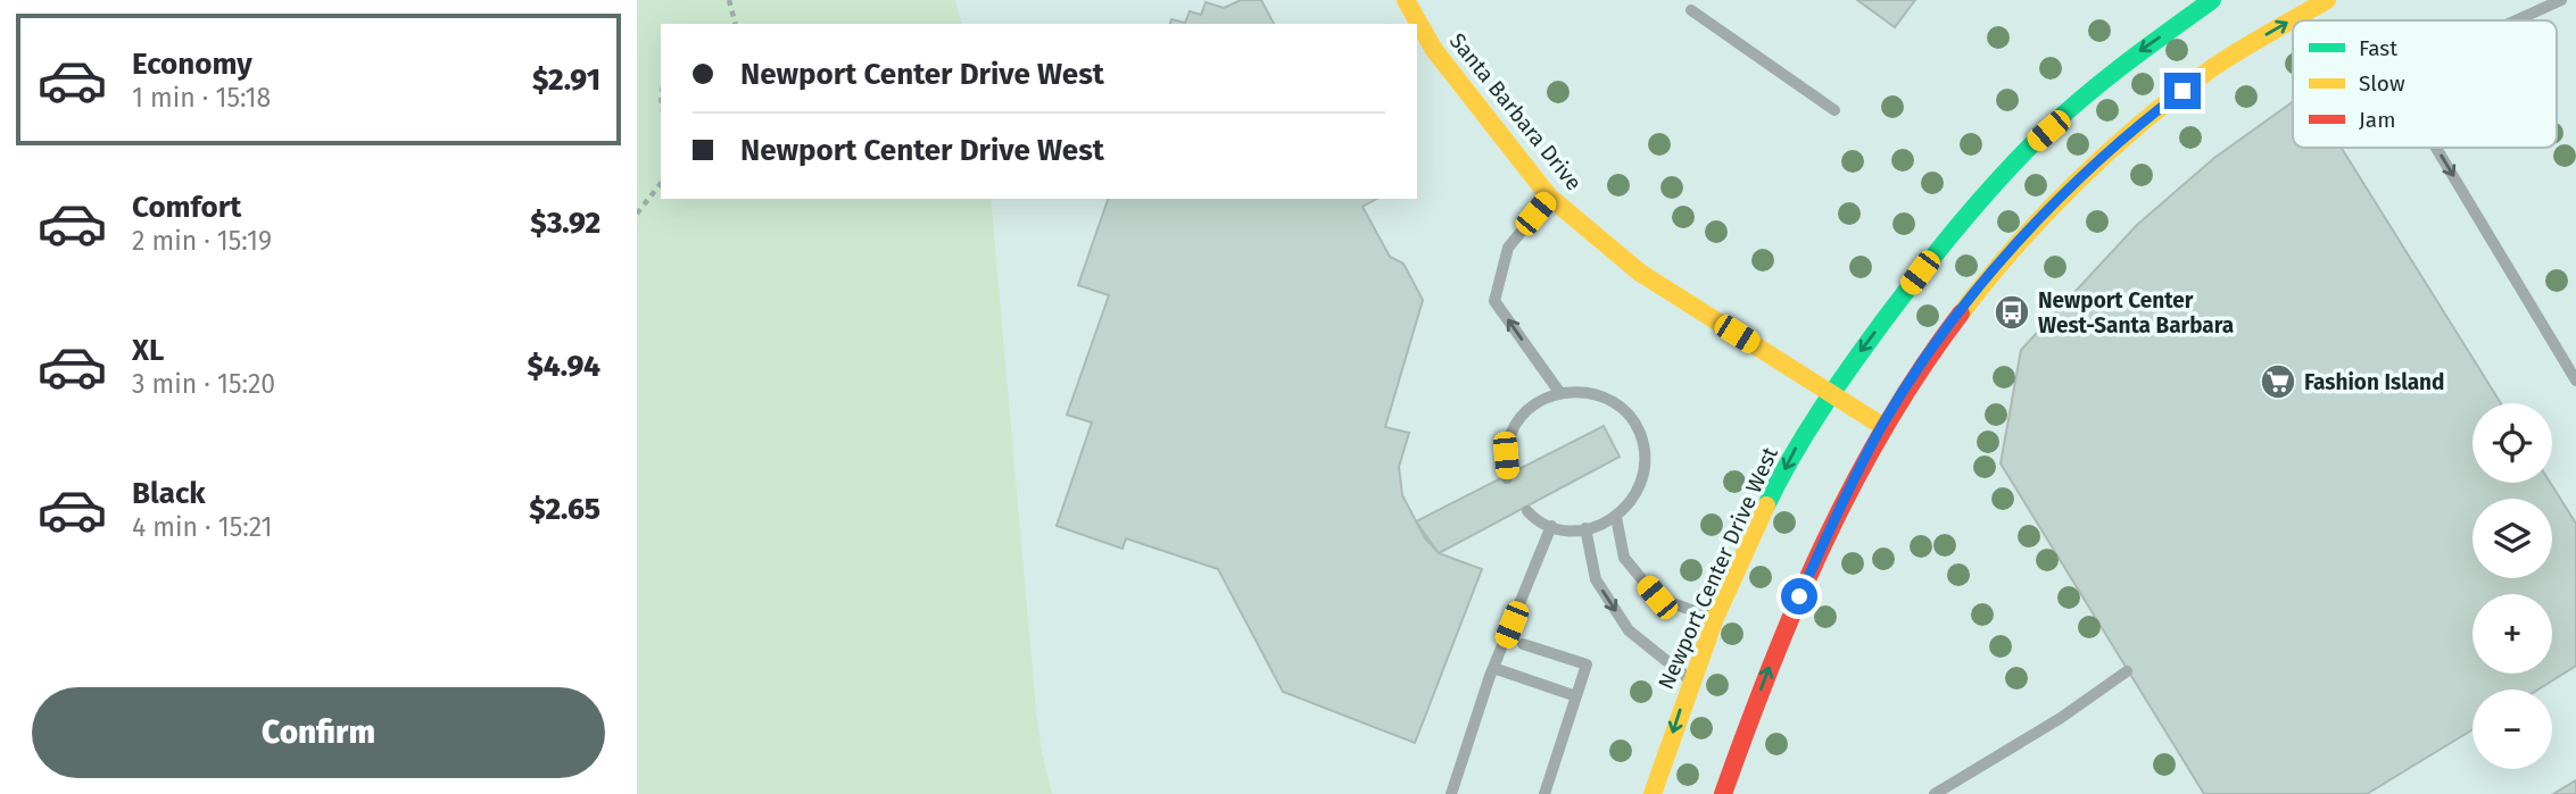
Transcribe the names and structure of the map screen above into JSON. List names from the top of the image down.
{
  "streets": {
    "main road": ["Santa Barbara Drive", "Newport Center Drive West"]
  },
  "crossings": [
    ["Santa Barbara Drive", "Newport Center Drive West"]
  ],
  "places": {
    "bus stop": ["Newport Center West-Santa Barbara"],
    "supermarket": ["Fashion Island"]
  },
  "legend": ["Fast", "Slow", "Jam"],
  "page": {
    "list": [
      {
        "name": "Economy",
        "note": "1 min · 15:18",
        "value": "$2.91"
      },
      {
        "name": "Comfort",
        "note": "2 min · 15:19",
        "value": "$3.92"
      },
      {
        "name": "XL",
        "note": "3 min · 15:20",
        "value": "$4.94"
      },
      {
        "name": "Black",
        "note": "4 min · 15:21",
        "value": "$2.65"
      }
    ],
    "banner": ["Newport Center Drive West", "Newport Center Drive West"],
    "map_buttons": ["+", "−"],
    "buttons": "Confirm"
  }
}
